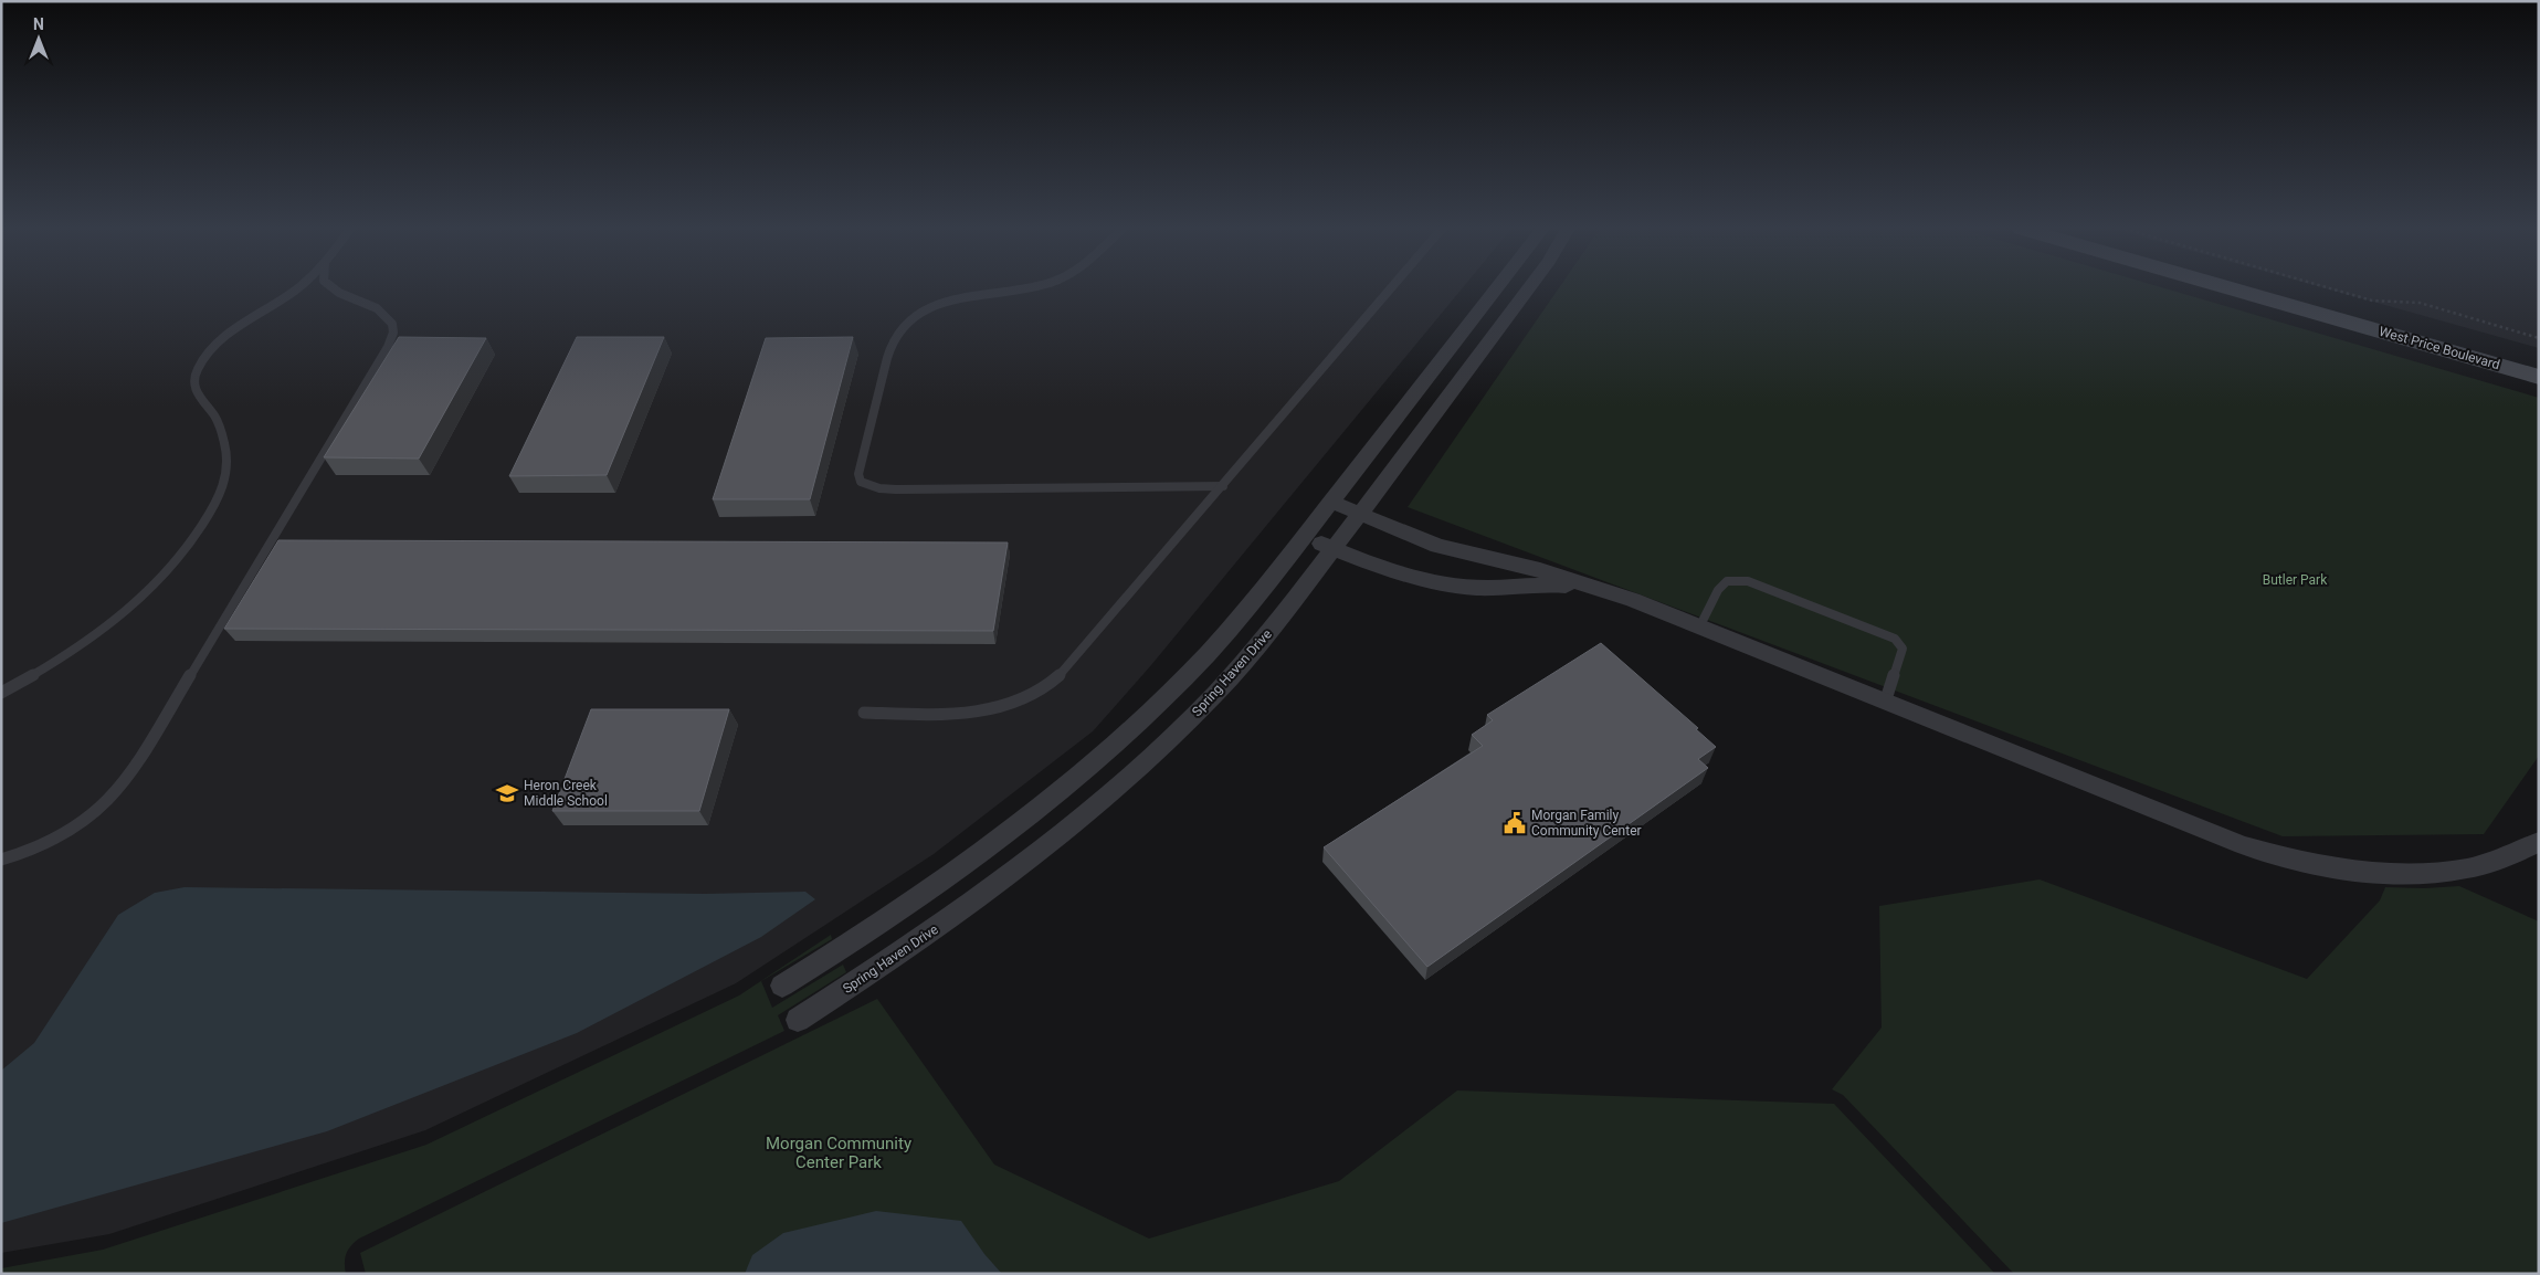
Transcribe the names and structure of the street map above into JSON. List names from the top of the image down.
{
  "streets": {
    "street": ["West Price Boulevard", "Spring Haven Drive"]
  },
  "parks": ["Butler Park", "Morgan Community Center Park"],
  "places": {
    "school or university": ["Heron Creek Middle School"],
    "public building": ["Morgan Family Community Center"]
  },
  "north": "top"
}
